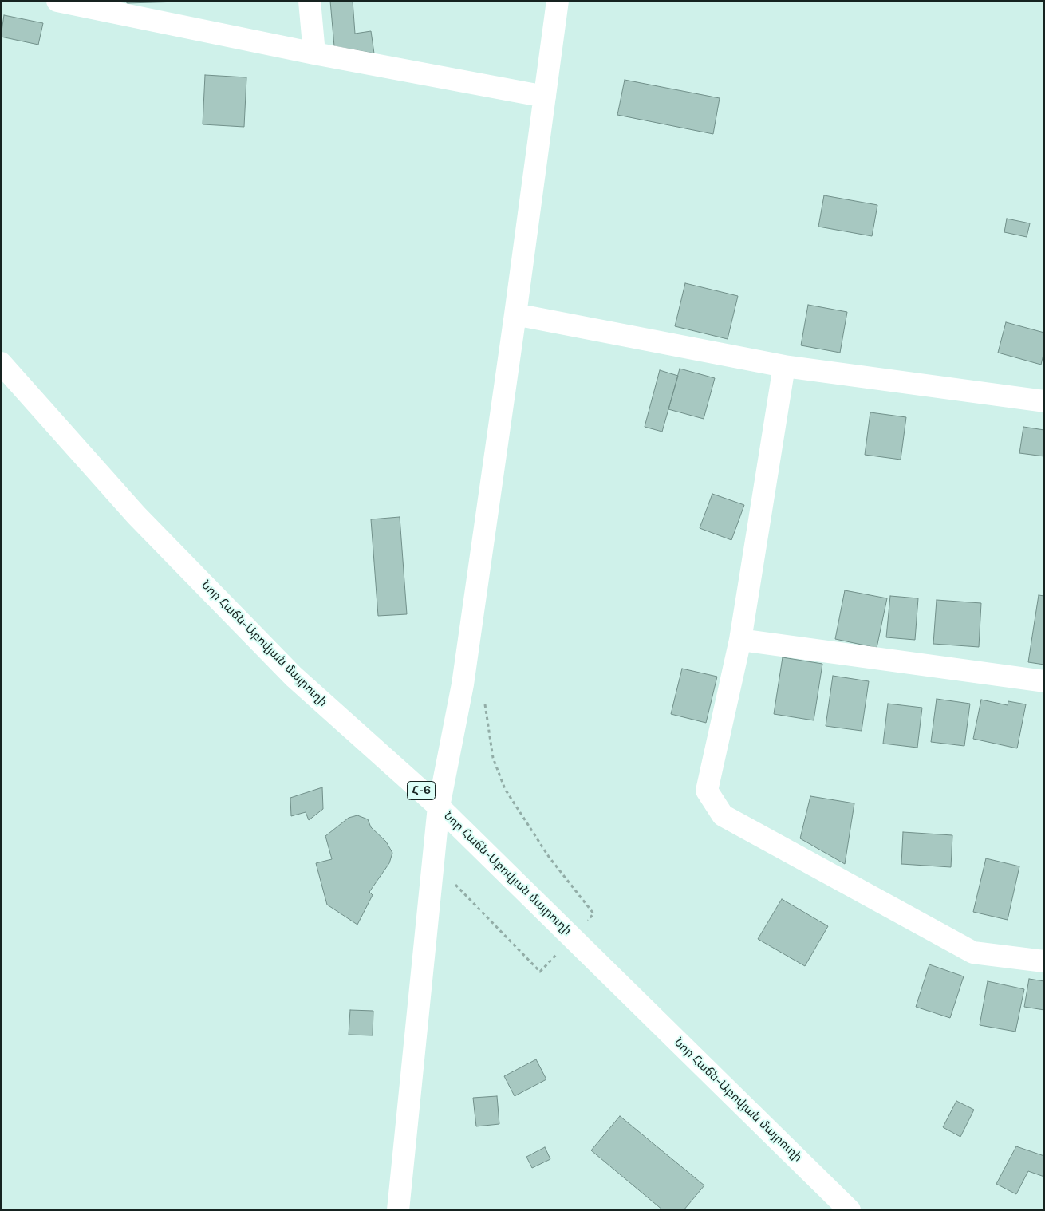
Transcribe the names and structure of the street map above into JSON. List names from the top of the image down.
{
  "streets": {
    "street": ["Նոր Հաճն-Աբովյան մայրուղի", "Հ-6"]
  }
}
